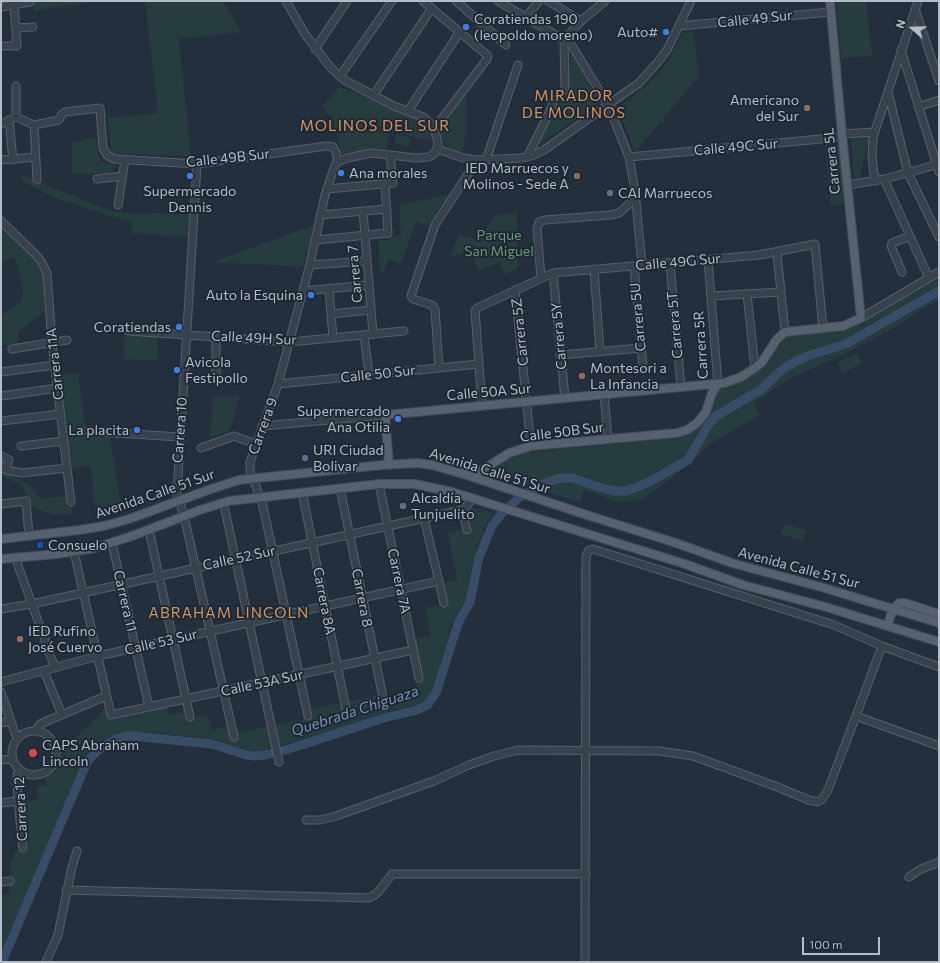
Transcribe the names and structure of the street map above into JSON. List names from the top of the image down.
{
  "streets": {
    "main road": [
      "Carrera 5L",
      "Carrera 5R",
      "Calle 50A Sur",
      "Calle 50B Sur",
      "Avenida Calle 51 Sur"
    ],
    "street": [
      "Calle 49 Sur",
      "Calle 49C Sur",
      "Calle 49B Sur",
      "Calle 49G Sur",
      "Carrera 7",
      "Carrera 5U",
      "Carrera 5T",
      "Carrera 5Z",
      "Carrera 5Y",
      "Calle 49H Sur",
      "Carrera 11A",
      "Calle 50 Sur",
      "Carrera 9",
      "Carrera 10",
      "Calle 52 Sur",
      "Carrera 7A",
      "Carrera 8",
      "Carrera 11",
      "Carrera 8A",
      "Calle 53 Sur",
      "Calle 53A Sur",
      "Carrera 12"
    ]
  },
  "crossings": [
    ["Calle 49 Sur", "Carrera 5L"],
    ["Calle 49C Sur", "Carrera 5L"],
    ["Calle 49C Sur", "Carrera 5U"],
    ["Calle 49B Sur", "Carrera 9"],
    ["Calle 49B Sur", "Carrera 10"],
    ["Calle 49G Sur", "Carrera 5U"],
    ["Calle 49G Sur", "Carrera 5T"],
    ["Calle 49G Sur", "Carrera 5Z"],
    ["Calle 49G Sur", "Carrera 5Y"],
    ["Calle 49G Sur", "Carrera 5R"],
    ["Calle 49G Sur", "Calle 50 Sur"],
    ["Carrera 7", "Calle 49H Sur"],
    ["Carrera 5T", "Calle 50A Sur"],
    ["Carrera 5Z", "Calle 50A Sur"],
    ["Carrera 5Z", "Calle 50B Sur"],
    ["Carrera 5Y", "Calle 50A Sur"],
    ["Calle 49H Sur", "Carrera 9"],
    ["Calle 49H Sur", "Carrera 10"],
    ["Carrera 5R", "Calle 50A Sur"],
    ["Carrera 5R", "Calle 50B Sur"],
    ["Calle 50 Sur", "Carrera 9"],
    ["Calle 50A Sur", "Carrera 9"],
    ["Carrera 9", "Avenida Calle 51 Sur"],
    ["Carrera 9", "Calle 52 Sur"],
    ["Carrera 9", "Calle 53 Sur"],
    ["Carrera 9", "Calle 53A Sur"],
    ["Carrera 10", "Avenida Calle 51 Sur"],
    ["Carrera 10", "Calle 52 Sur"],
    ["Carrera 10", "Calle 53 Sur"],
    ["Carrera 10", "Calle 53A Sur"],
    ["Calle 50B Sur", "Avenida Calle 51 Sur"],
    ["Calle 52 Sur", "Carrera 7A"],
    ["Calle 52 Sur", "Carrera 8"],
    ["Calle 52 Sur", "Carrera 11"],
    ["Calle 52 Sur", "Carrera 8A"],
    ["Carrera 7A", "Calle 53 Sur"],
    ["Carrera 7A", "Calle 53A Sur"],
    ["Carrera 8", "Calle 53 Sur"],
    ["Carrera 8", "Calle 53A Sur"],
    ["Carrera 11", "Calle 53 Sur"],
    ["Carrera 11", "Calle 53A Sur"],
    ["Carrera 8A", "Calle 53 Sur"],
    ["Carrera 8A", "Calle 53A Sur"]
  ],
  "districts": ["MIRADOR DE MOLINOS", "MOLINOS DEL SUR", "ABRAHAM LINCOLN"],
  "water": ["Quebrada Chiguaza"],
  "parks": ["Parque San Miguel"],
  "places": [
    "Coratiendas 190 (leopoldo moreno)",
    "Auto#",
    "Americano del Sur",
    "Ana morales",
    "Supermercado Dennis",
    "IED Marruecos y Molinos - Sede A",
    "CAI Marruecos",
    "Auto la Esquina",
    "Coratiendas",
    "Avicola Festipollo",
    "Montesori a La Infancia",
    "Supermercado Ana Otilia",
    "La placita",
    "URI Ciudad Bolivar",
    "Alcaldía Tunjuelito",
    "Consuelo",
    "IED Rufino José Cuervo",
    "CAPS Abraham Lincoln"
  ],
  "scale_bar": "100 m",
  "north": "left"
}
